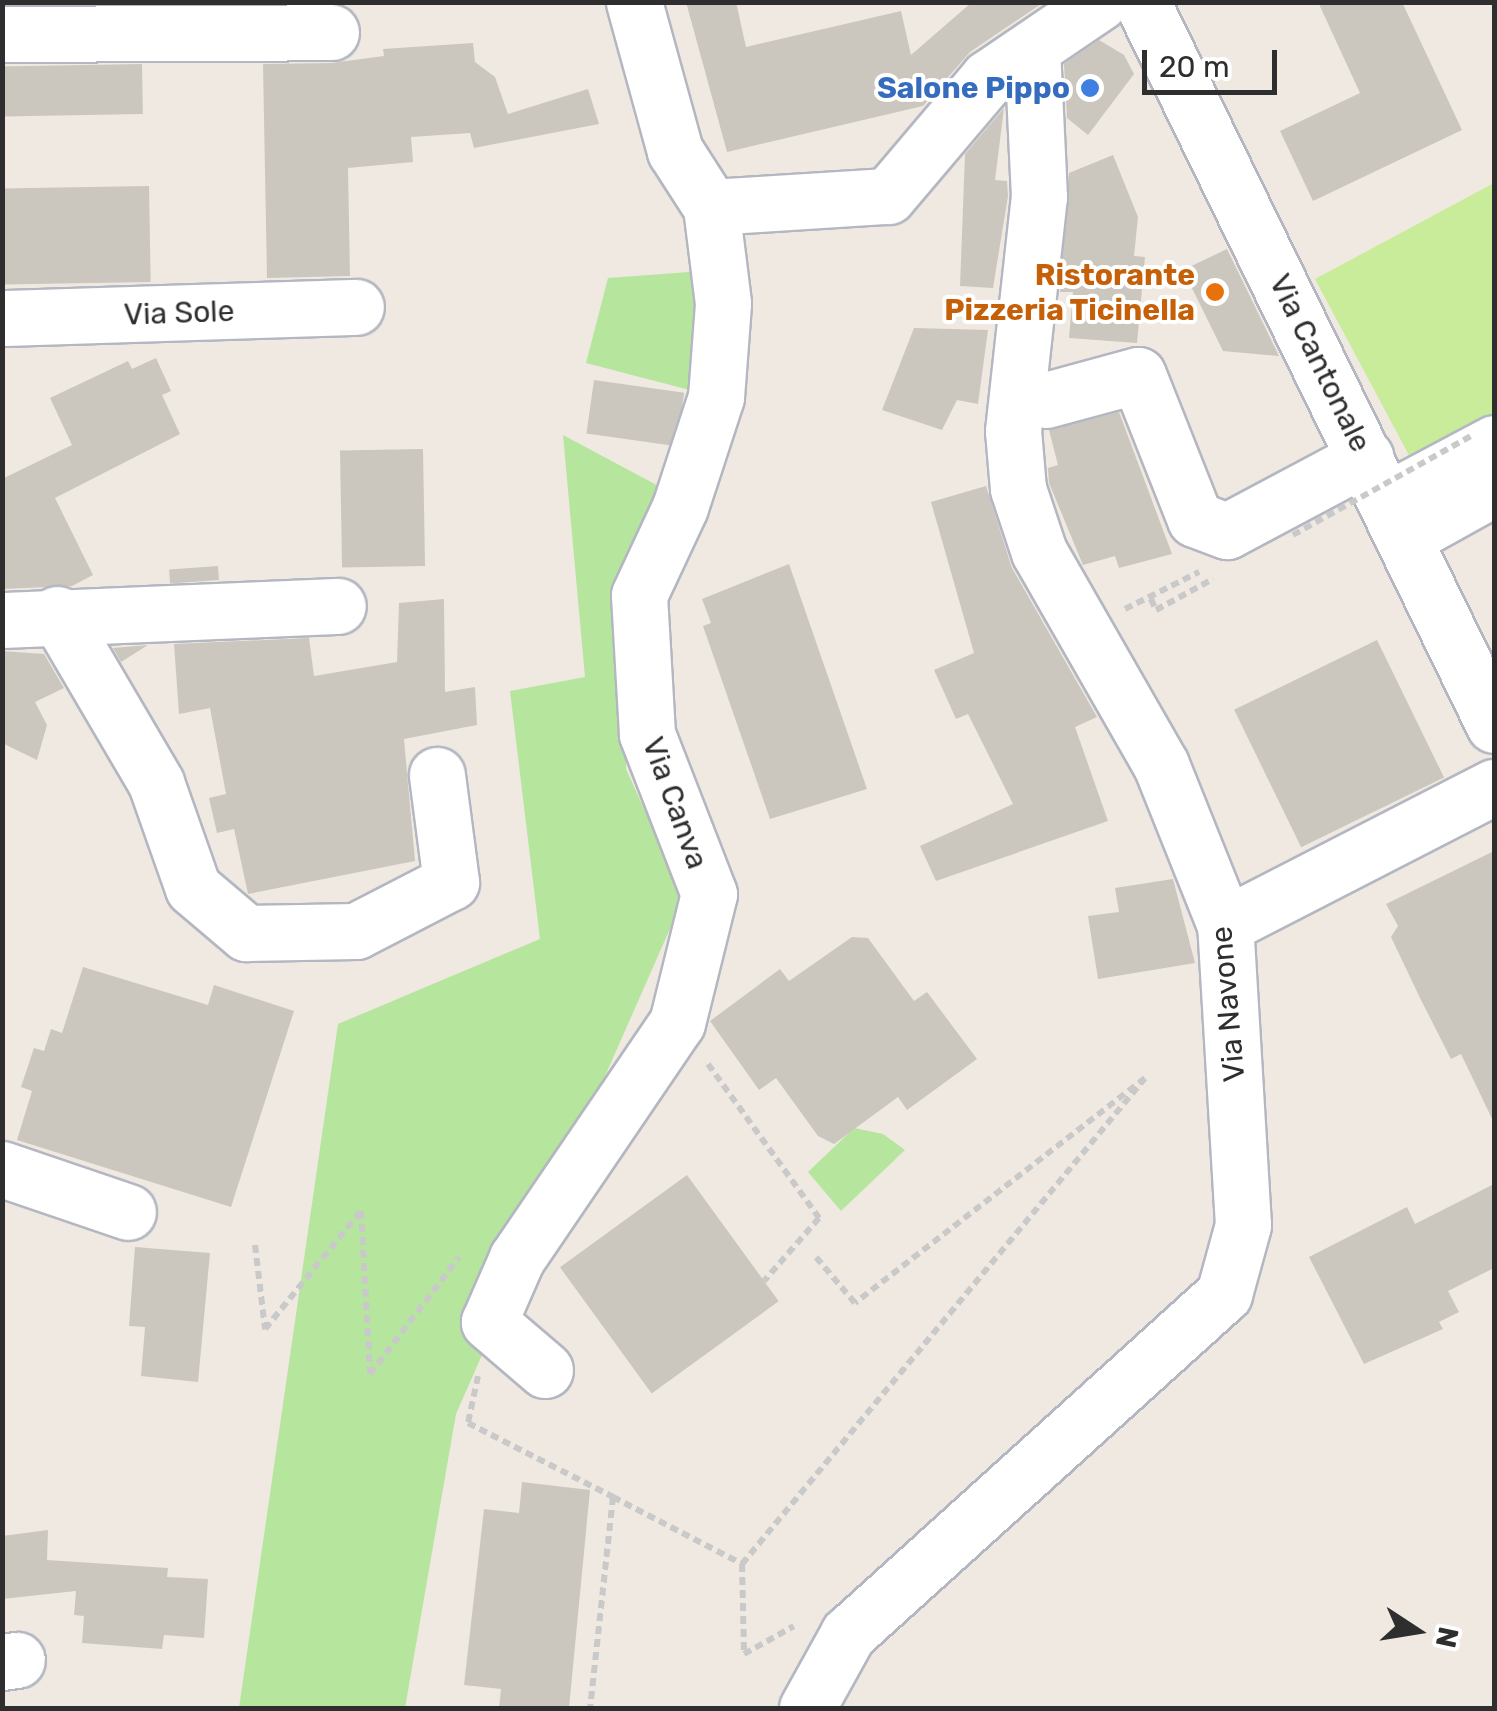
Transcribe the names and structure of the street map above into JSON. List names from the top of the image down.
{
  "streets": {
    "street": [
      "Via Sole",
      "Via Cantonale",
      "Via Canva",
      "Via Navone"
    ]
  },
  "places": ["Salone Pippo", "Ristorante Pizzeria Ticinella"],
  "scale_bar": "20 m",
  "north": "right"
}
